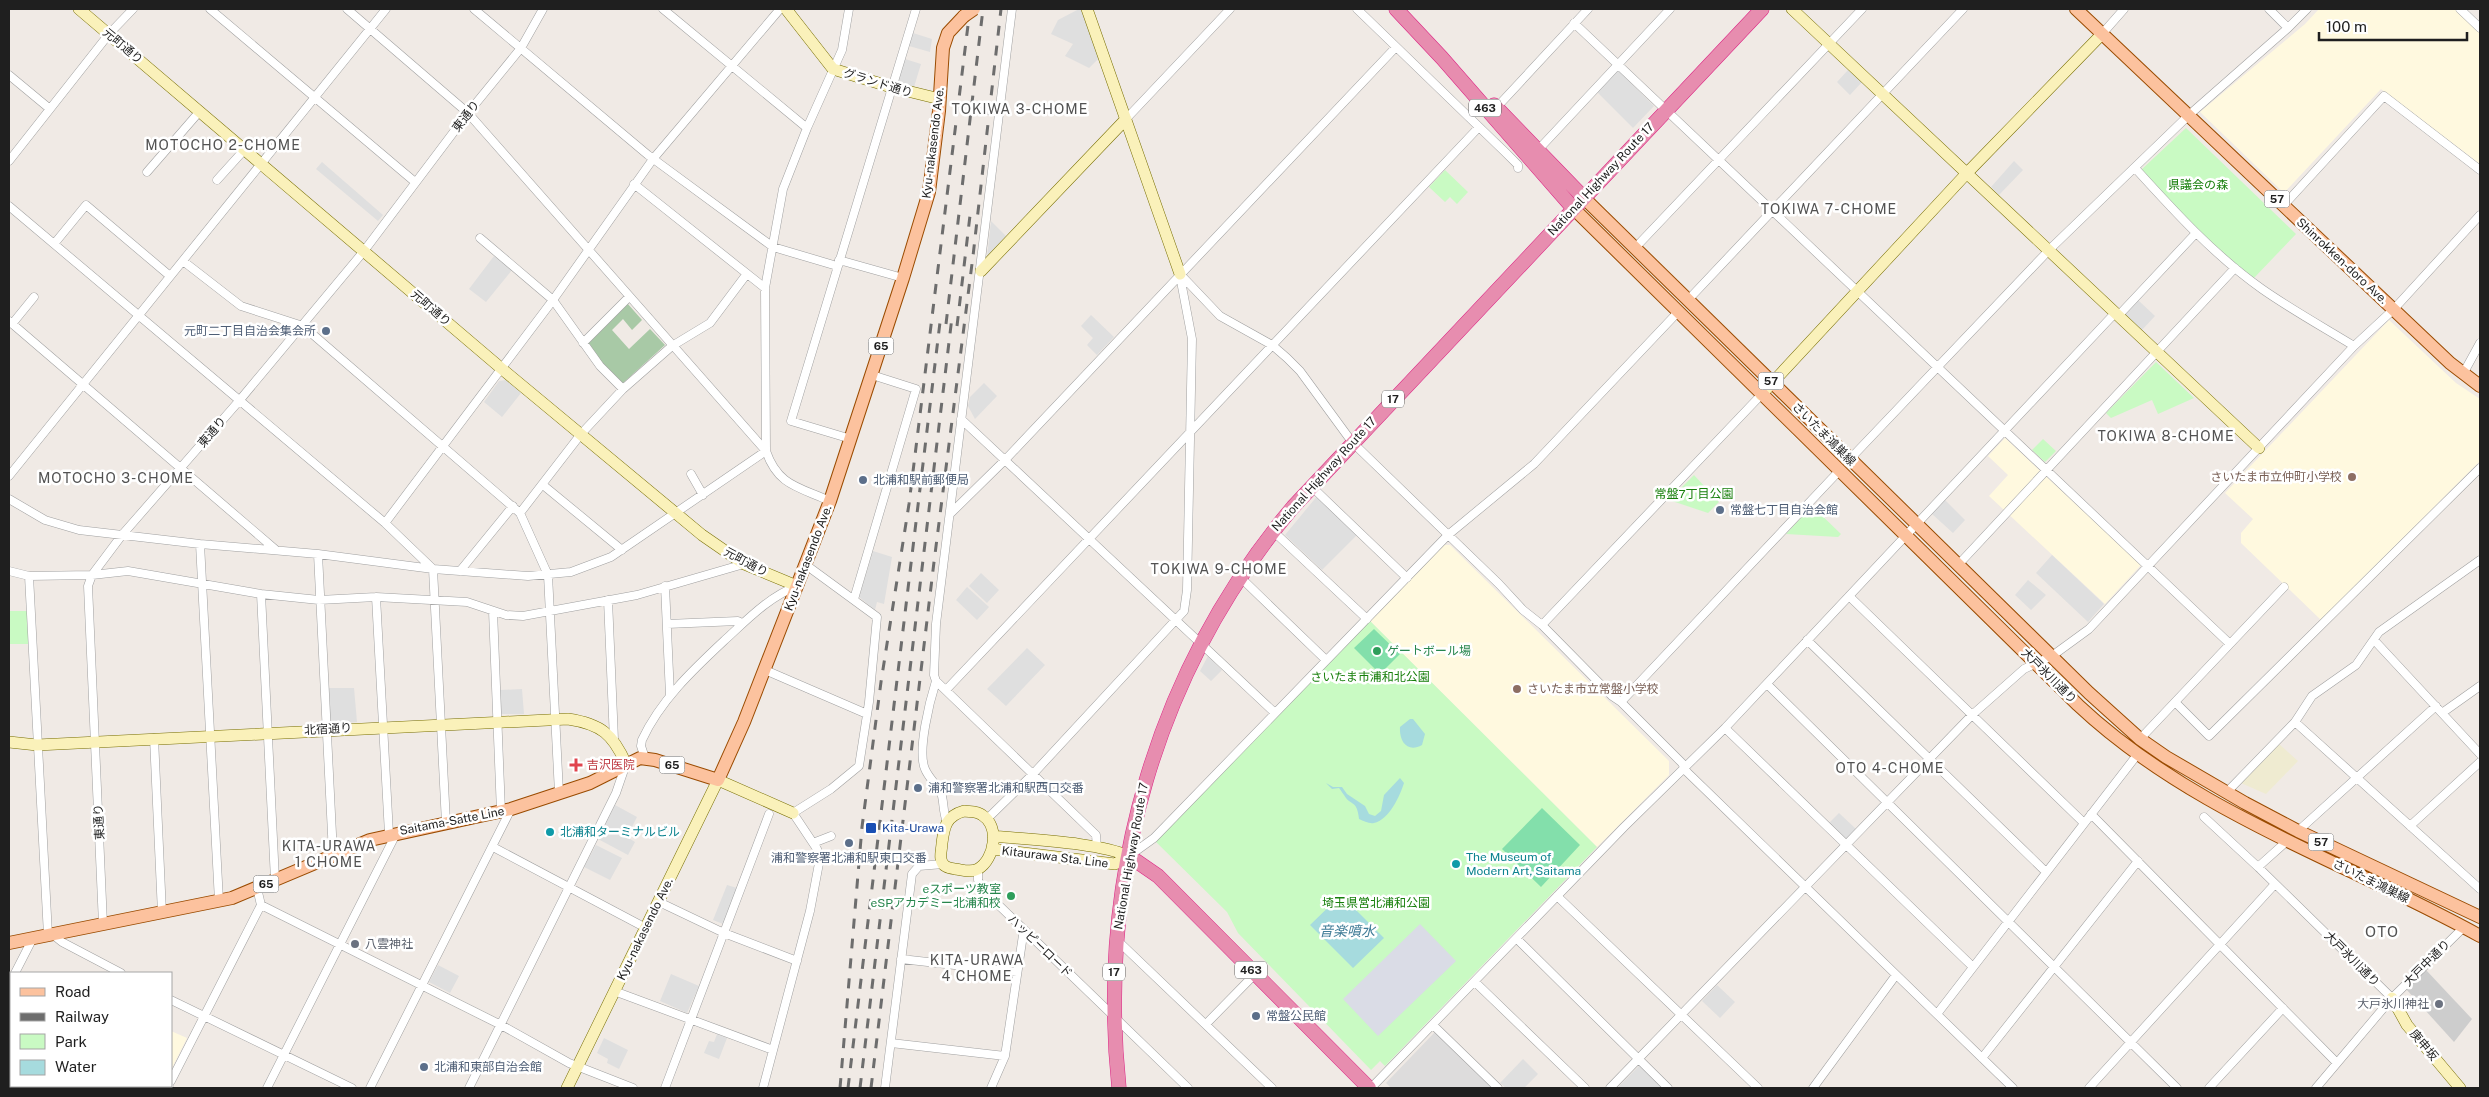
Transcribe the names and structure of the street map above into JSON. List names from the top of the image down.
{
  "streets": {
    "highway": ["463", "National Highway Route 17", "17"],
    "main road": [
      "Kyu-nakasendo Ave.",
      "57",
      "Shinrokken-doro Ave.",
      "65",
      "さいたま鴻巣線",
      "大戸氷川通り",
      "Saitama-Satte Line"
    ],
    "street": [
      "元町通り",
      "グランド通り",
      "東通り",
      "北宿通り",
      "Kitaurawa Sta. Line",
      "ハッピーロード",
      "大戸中通り",
      "庚申坂"
    ]
  },
  "crossings": [
    ["元町通り", "東通り"],
    ["元町通り", "Kyu-nakasendo Ave."],
    ["グランド通り", "Kyu-nakasendo Ave."],
    ["463", "National Highway Route 17"],
    ["463", "さいたま鴻巣線"],
    ["463", "Kitaurawa Sta. Line"],
    ["東通り", "北宿通り"],
    ["東通り", "Saitama-Satte Line"],
    ["Kyu-nakasendo Ave.", "65"],
    ["National Highway Route 17", "さいたま鴻巣線"],
    ["National Highway Route 17", "Kitaurawa Sta. Line"],
    ["National Highway Route 17", "ハッピーロード"],
    ["65", "Saitama-Satte Line"],
    ["さいたま鴻巣線", "大戸氷川通り"],
    ["さいたま鴻巣線", "大戸中通り"],
    ["大戸氷川通り", "大戸中通り"],
    ["大戸氷川通り", "庚申坂"],
    ["北宿通り", "Saitama-Satte Line"],
    ["Kitaurawa Sta. Line", "ハッピーロード"],
    ["大戸中通り", "庚申坂"]
  ],
  "districts": [
    "TOKIWA 3-CHOME",
    "MOTOCHO 2-CHOME",
    "TOKIWA 7-CHOME",
    "TOKIWA 8-CHOME",
    "MOTOCHO 3-CHOME",
    "TOKIWA 9-CHOME",
    "OTO 4-CHOME",
    "KITA-URAWA 1 CHOME",
    "OTO",
    "KITA-URAWA 4 CHOME"
  ],
  "water": ["音楽噴水"],
  "parks": [
    "県議会の森",
    "常盤7丁目公園",
    "さいたま市浦和北公園",
    "埼玉県営北浦和公園"
  ],
  "places": {
    "other": [
      "元町二丁目自治会集会所",
      "さいたま市立仲町小学校",
      "北浦和駅前郵便局",
      "常盤七丁目自治会館",
      "ゲートボール場",
      "さいたま市立常盤小学校",
      "浦和警察署北浦和駅西口交番",
      "北浦和ターミナルビル",
      "浦和警察署北浦和駅東口交番",
      "The Museum of Modern Art, Saitama",
      "eスポーツ教室 eSPアカデミー北浦和校",
      "八雲神社",
      "大戸氷川神社",
      "常盤公民館",
      "北浦和東部自治会館"
    ],
    "health": ["吉沢医院"],
    "transit": ["Kita-Urawa"]
  },
  "legend": [
    "Road",
    "Railway",
    "Park",
    "Water"
  ],
  "scale_bar": "100 m"
}
